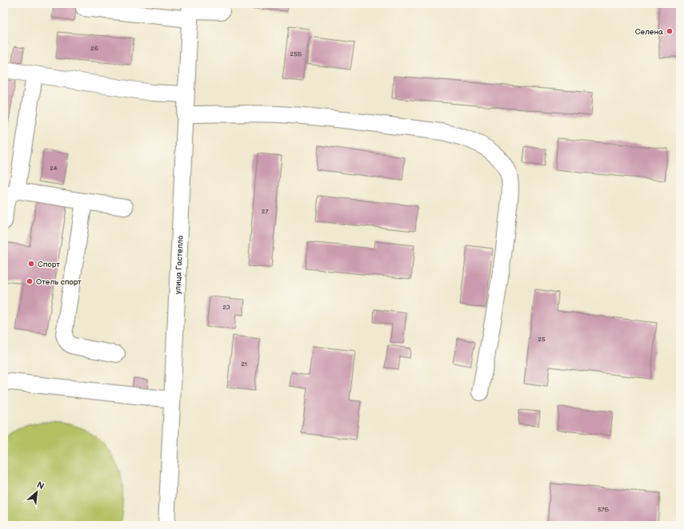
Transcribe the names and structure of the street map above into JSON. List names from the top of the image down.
{
  "streets": {
    "street": ["улица Гастелло"]
  },
  "places": ["Селена", "Спорт", "Отель спорт"],
  "house_numbers": [
    "26",
    "25Б",
    "24",
    "27",
    "23",
    "25",
    "21",
    "57Б"
  ],
  "north": "top right"
}
